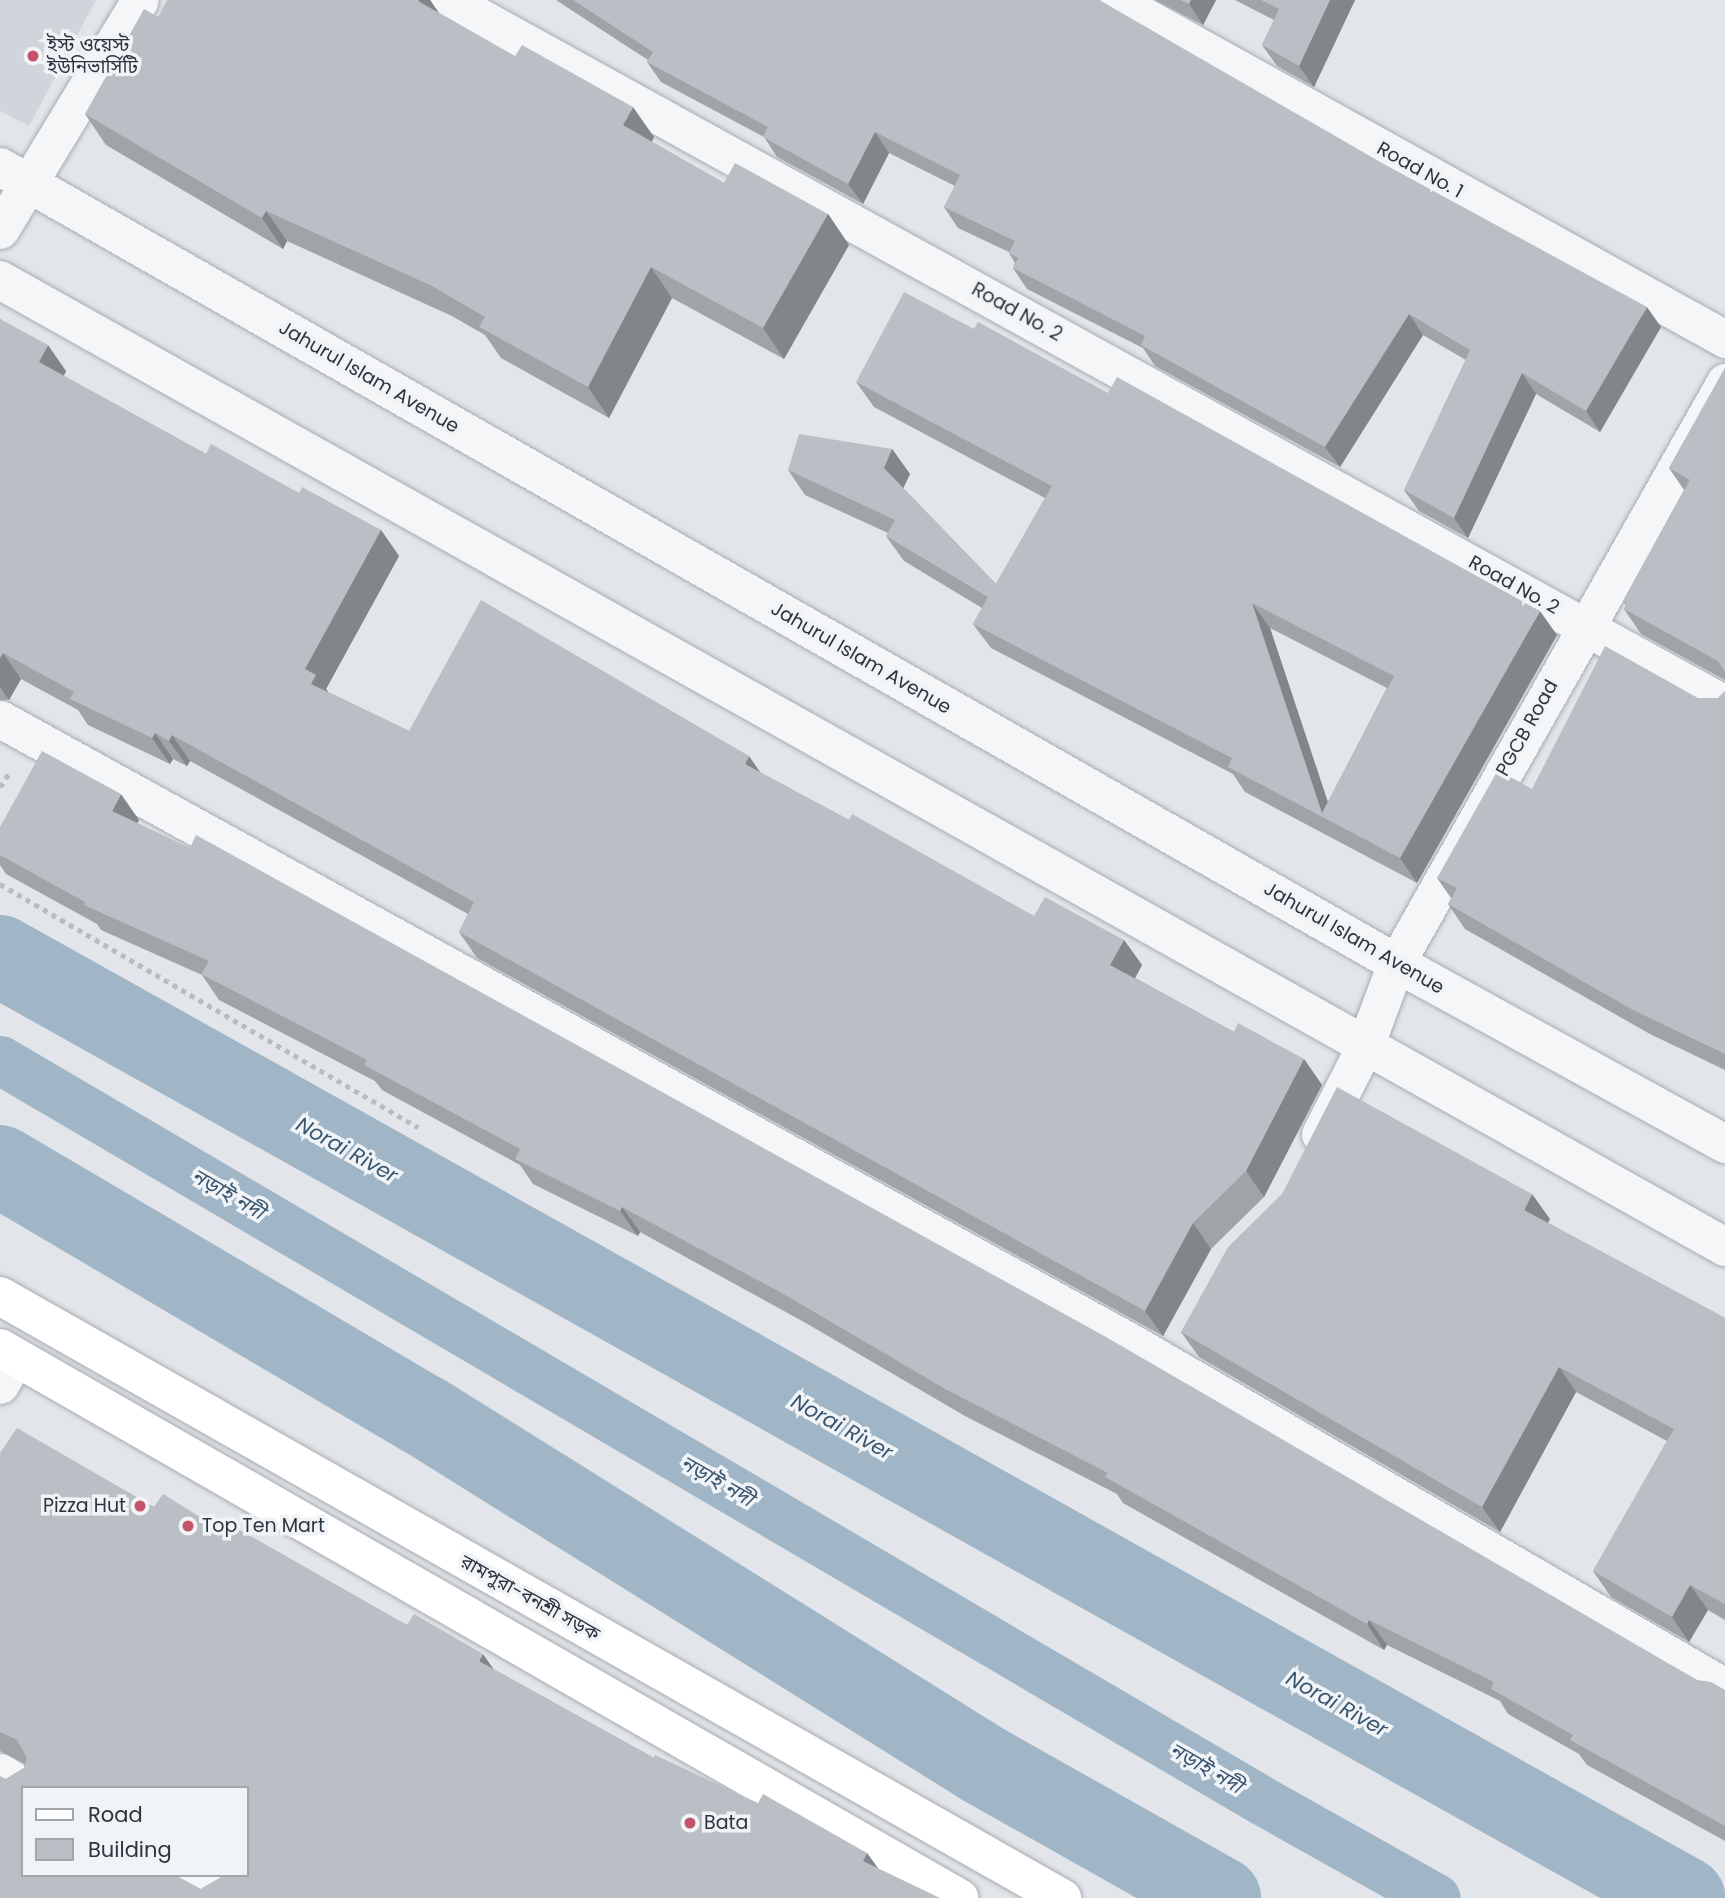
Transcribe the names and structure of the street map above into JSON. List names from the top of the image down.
{
  "streets": {
    "main road": ["রামপুরা-বনশ্রী সড়ক"],
    "street": [
      "Road No. 1",
      "Road No. 2",
      "Jahurul Islam Avenue",
      "PGCB Road"
    ]
  },
  "crossings": [
    ["Road No. 2", "PGCB Road"],
    ["Jahurul Islam Avenue", "PGCB Road"]
  ],
  "water": ["Norai River", "নড়াই নদী"],
  "places": [
    "ইস্ট ওয়েস্ট ইউনিভার্সিটি",
    "Pizza Hut",
    "Top Ten Mart",
    "Bata"
  ],
  "legend": ["Road", "Building"]
}
